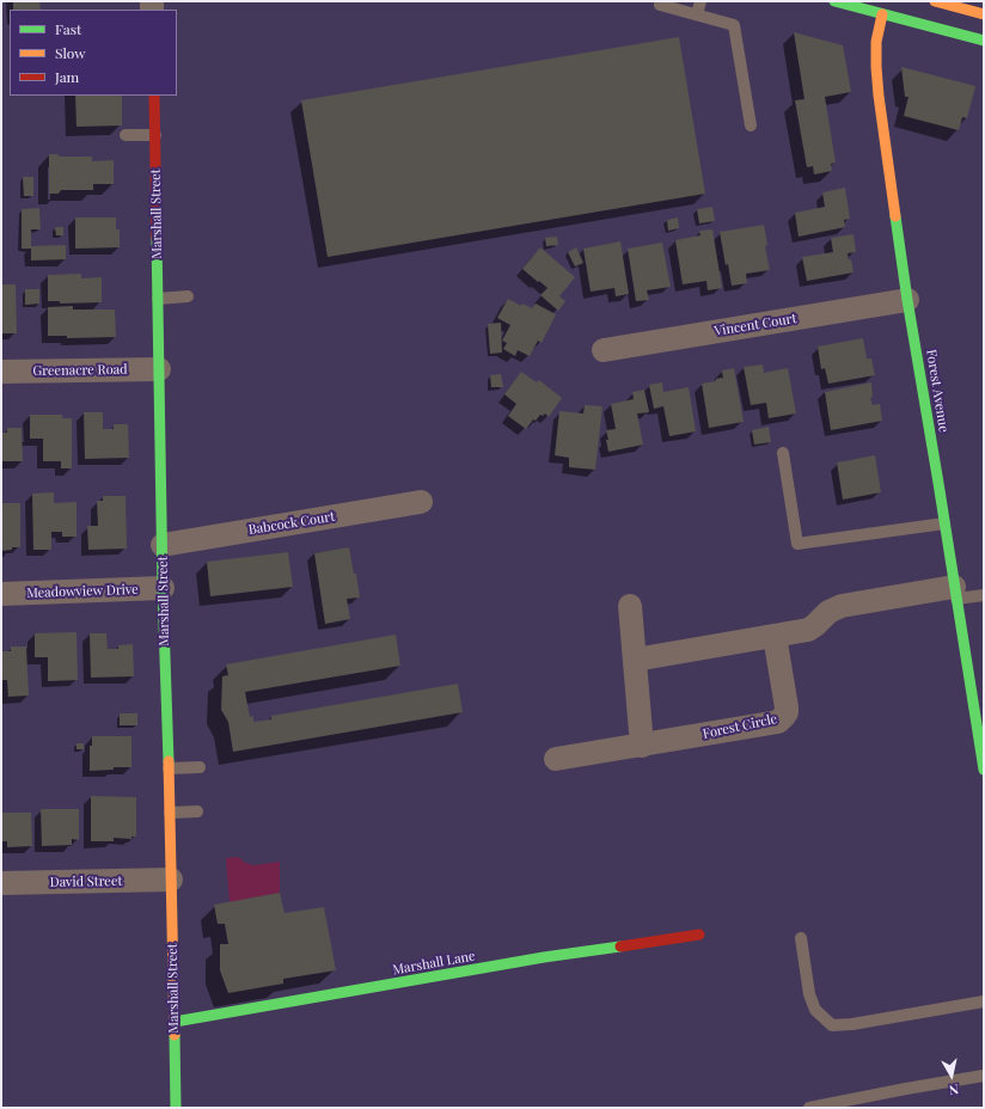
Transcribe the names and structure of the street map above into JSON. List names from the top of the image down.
{
  "streets": {
    "street": [
      "Marshall Street",
      "Vincent Court",
      "Greenacre Road",
      "Forest Avenue",
      "Babcock Court",
      "Meadowview Drive",
      "Forest Circle",
      "David Street",
      "Marshall Lane"
    ]
  },
  "crossings": [
    ["Marshall Street", "Greenacre Road"],
    ["Marshall Street", "Babcock Court"],
    ["Marshall Street", "Meadowview Drive"],
    ["Marshall Street", "David Street"],
    ["Marshall Street", "Marshall Lane"],
    ["Vincent Court", "Forest Avenue"]
  ],
  "legend": ["Fast", "Slow", "Jam"],
  "north": "bottom"
}
